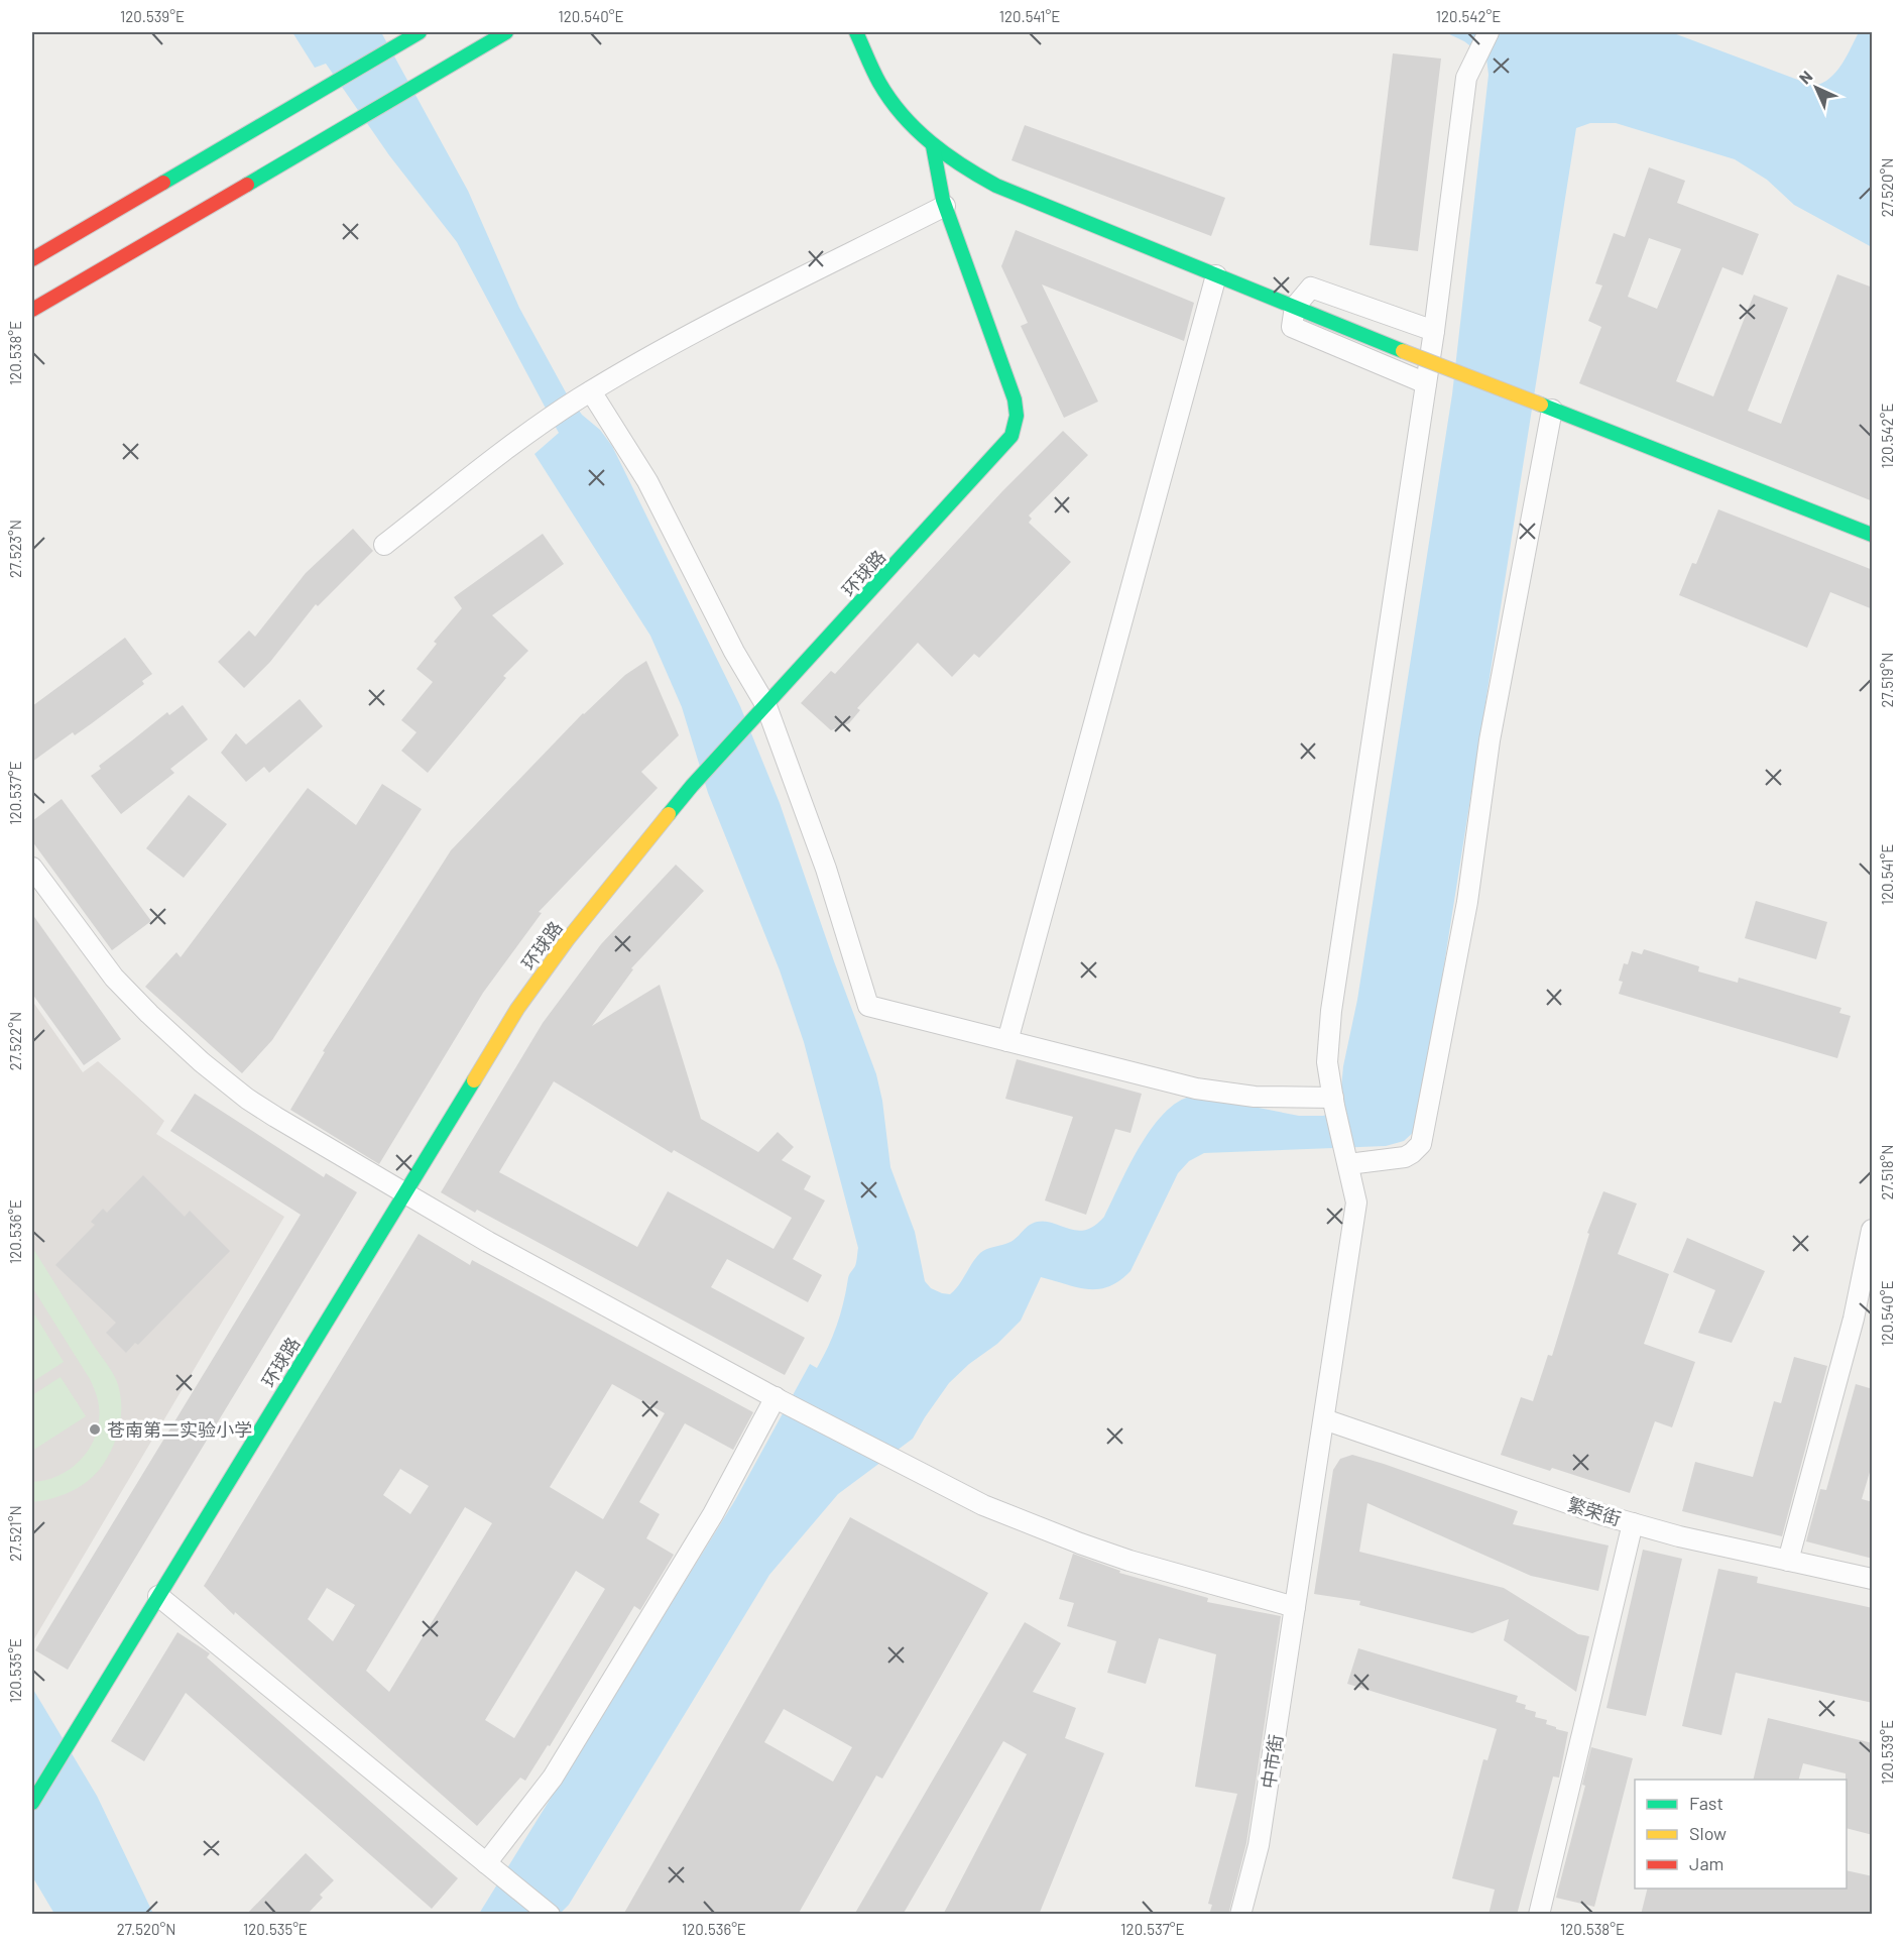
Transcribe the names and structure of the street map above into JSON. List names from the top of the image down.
{
  "streets": {
    "street": ["环球路", "繁荣街", "中市街"]
  },
  "crossings": [
    ["繁荣街", "中市街"]
  ],
  "places": ["苍南第二实验小学"],
  "legend": ["Fast", "Slow", "Jam"],
  "north": "top left",
  "coordinates": [
    "120.539°E",
    "120.540°E",
    "120.541°E",
    "120.542°E",
    "27.520°N",
    "120.538°E",
    "27.523°N",
    "27.519°N",
    "120.537°E",
    "27.522°N",
    "27.518°N",
    "120.536°E",
    "27.521°N",
    "120.535°E"
  ]
}
